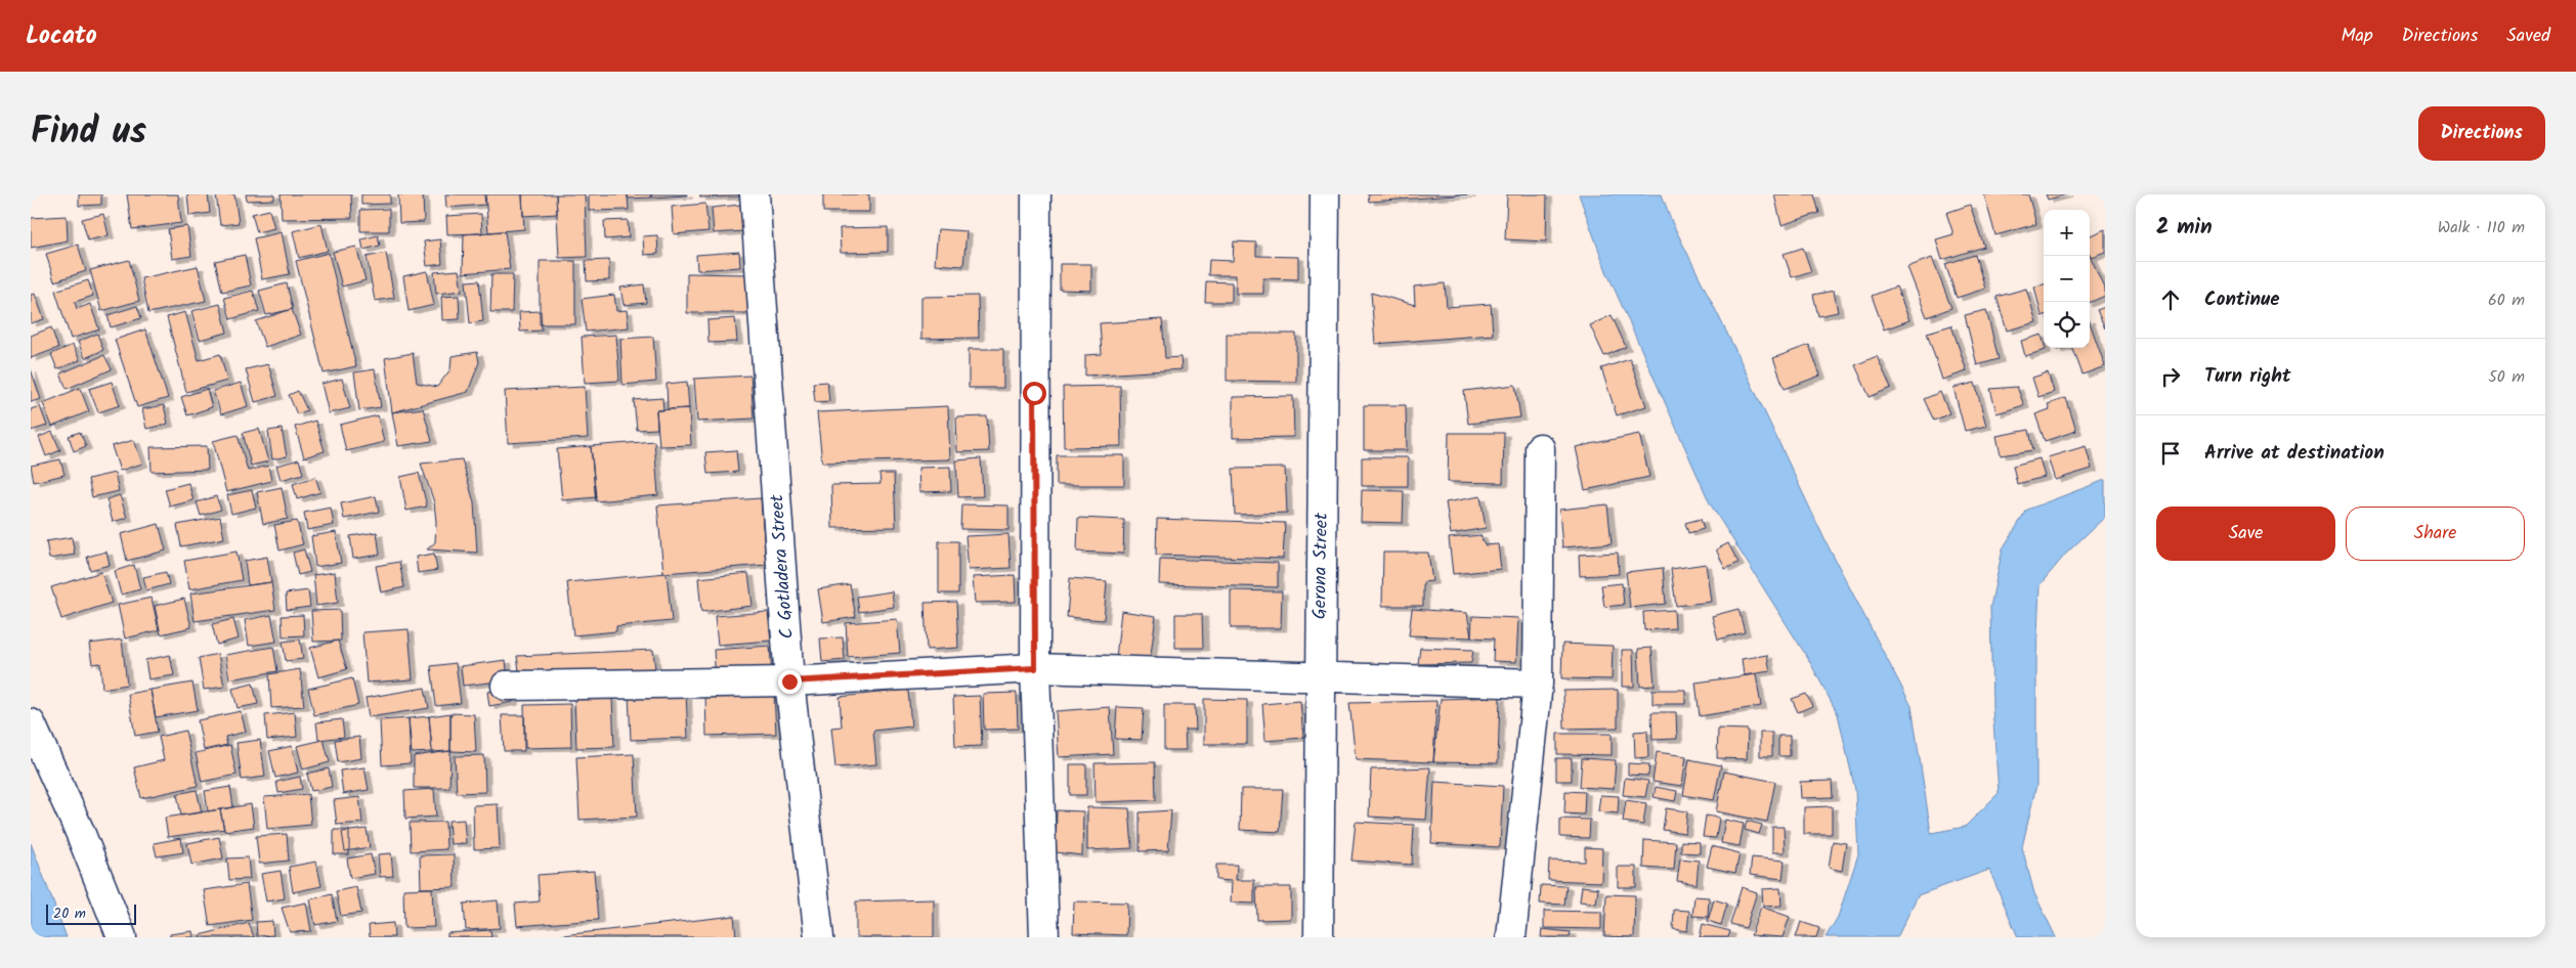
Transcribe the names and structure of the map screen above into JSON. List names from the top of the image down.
{
  "streets": {
    "street": ["Gerona Street", "C Gotladera Street"]
  },
  "scale_bar": "20 m",
  "page": {
    "header": "Locato",
    "nav": ["Map", "Directions", "Saved"],
    "title": "Find us",
    "buttons": [
      "Directions",
      ["Save", "Share"]
    ],
    "heading": ["2 min", "Walk · 110 m"],
    "map_buttons": ["+", "−"],
    "list": [
      ["Continue", "60 m"],
      ["Turn right", "50 m"],
      "Arrive at destination"
    ],
    "scale": "20 m"
  }
}
